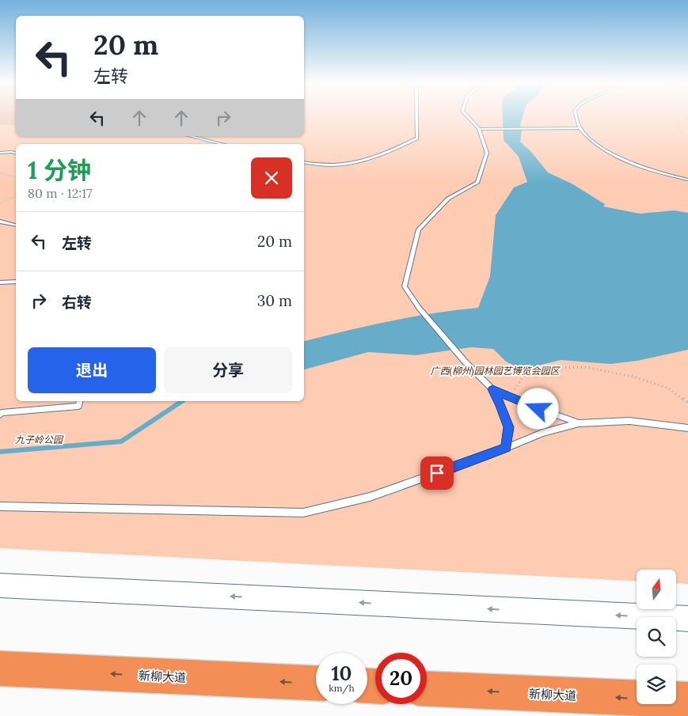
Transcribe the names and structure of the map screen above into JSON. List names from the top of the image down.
{
  "streets": {
    "highway": ["新柳大道"]
  },
  "one_way": ["新柳大道"],
  "parks": ["广西(柳州)园林园艺博览会园区", "九子岭公园"],
  "north": "top",
  "page": {
    "turn": ["20 m", "左转"],
    "heading": ["1 分钟", "80 m · 12:17"],
    "list": [
      {
        "name": "左转",
        "value": "20 m"
      },
      {
        "name": "右转",
        "value": "30 m"
      }
    ],
    "buttons": ["退出", "分享"],
    "speed": "10 km/h",
    "limit": "20"
  }
}
